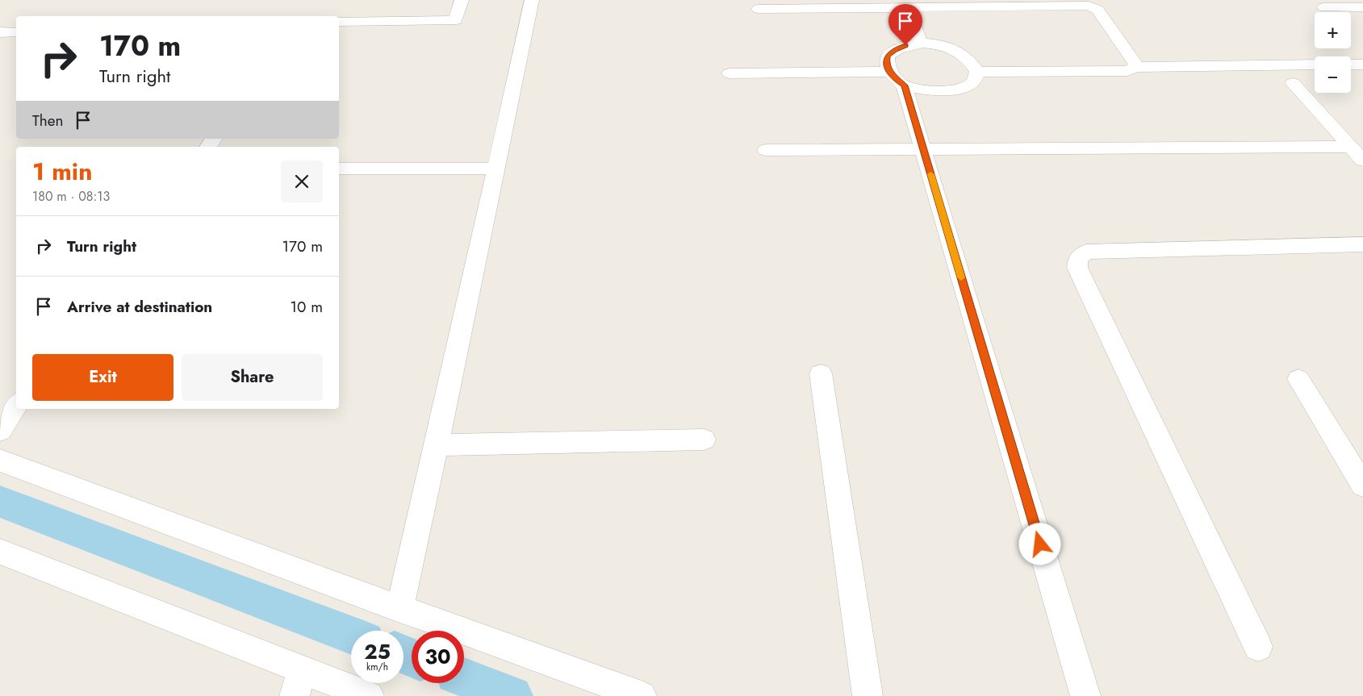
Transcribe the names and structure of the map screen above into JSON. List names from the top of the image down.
{
  "page": {
    "map_buttons": ["+", "−"],
    "turn": ["170 m", "Turn right"],
    "then": "Then",
    "heading": ["1 min", "180 m · 08:13"],
    "list": [
      {
        "name": "Turn right",
        "value": "170 m"
      },
      {
        "name": "Arrive at destination",
        "value": "10 m"
      }
    ],
    "buttons": ["Exit", "Share"],
    "speed": "25 km/h",
    "limit": "30"
  }
}
